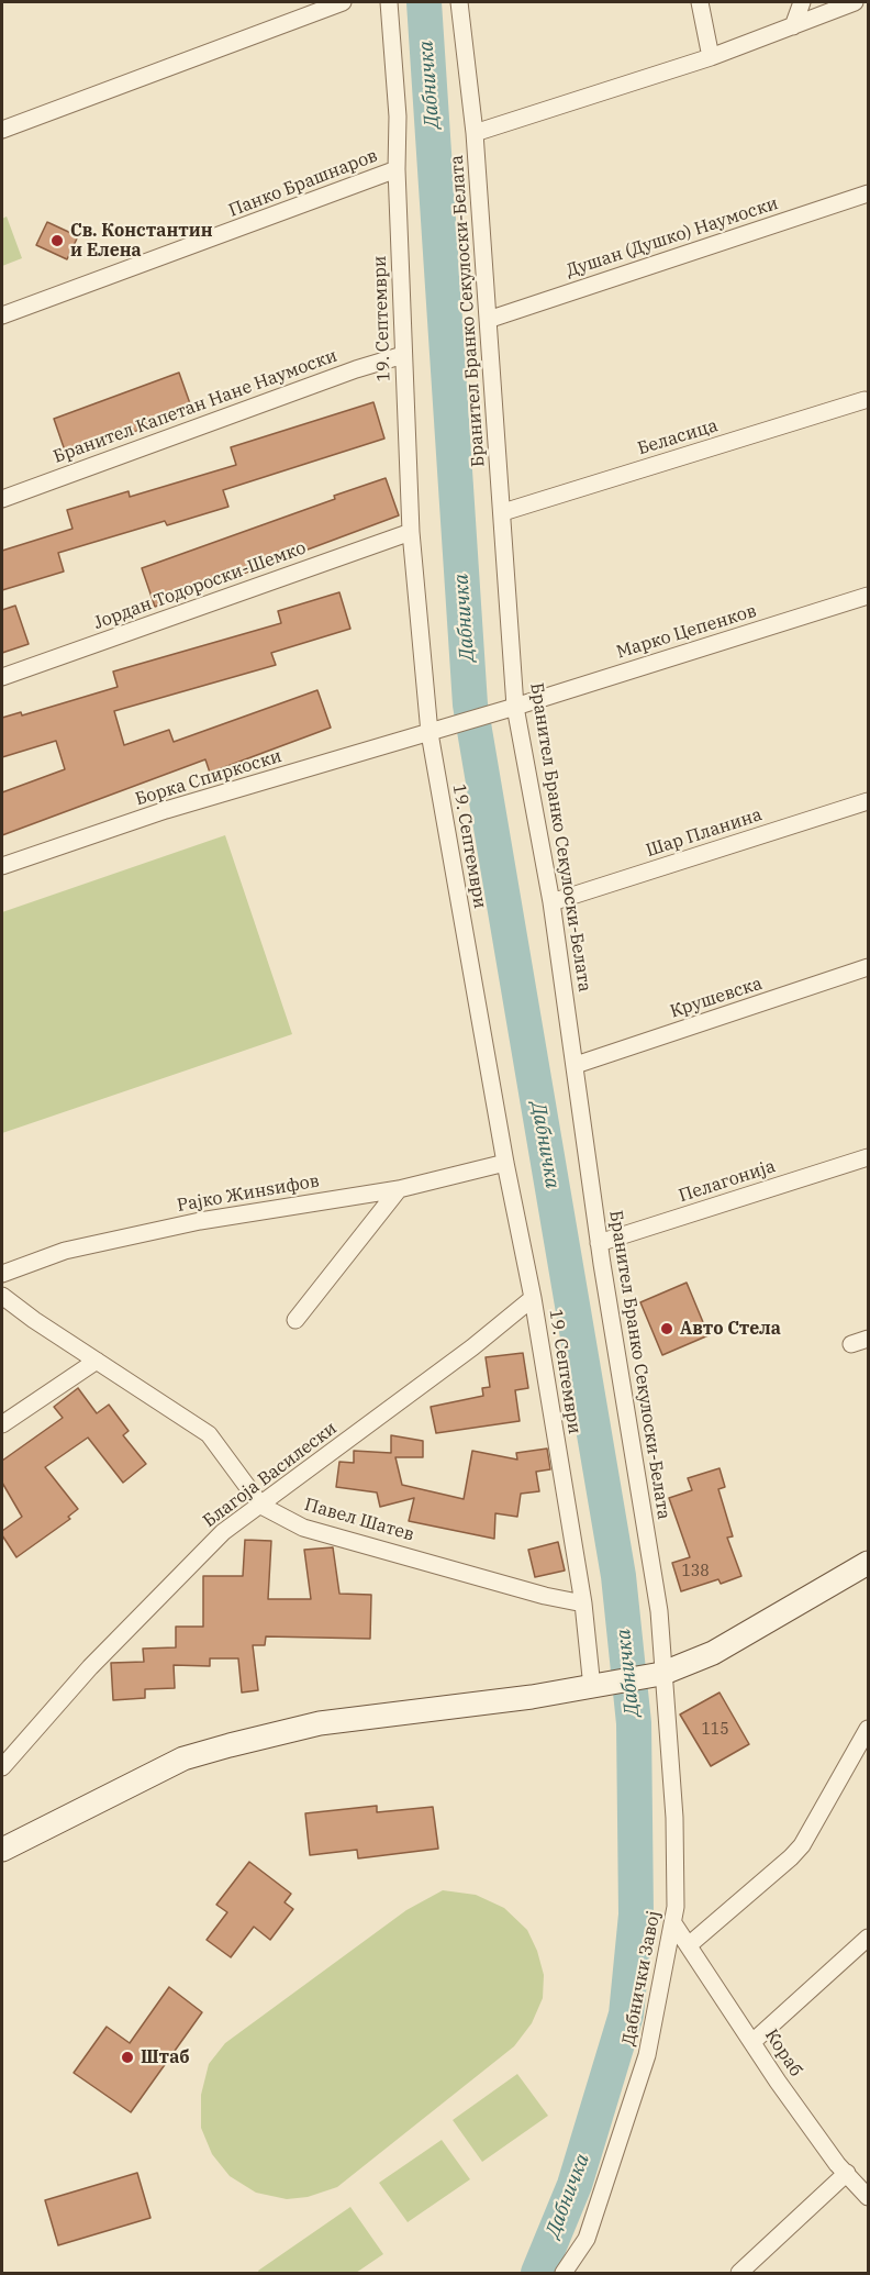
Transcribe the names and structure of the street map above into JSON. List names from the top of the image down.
{
  "streets": {
    "street": [
      "Панко Брашнаров",
      "Душан (Душко) Наумоски",
      "Бранител Бранко Секулоски-Белата",
      "19. Септември",
      "Бранител Капетан Нане Наумоски",
      "Беласица",
      "Јордан Тодороски-Шемко",
      "Марко Цепенков",
      "Борка Спиркоски",
      "Шар Планина",
      "Крушевска",
      "Пелагонија",
      "Рајко Жинѕифов",
      "Благоја Василески",
      "Павел Шатев",
      "Дабнички Завој",
      "Кораб"
    ]
  },
  "crossings": [
    ["Панко Брашнаров", "19. Септември"],
    ["Душан (Душко) Наумоски", "Бранител Бранко Секулоски-Белата"],
    ["Бранител Бранко Секулоски-Белата", "Беласица"],
    ["Бранител Бранко Секулоски-Белата", "Марко Цепенков"],
    ["Бранител Бранко Секулоски-Белата", "Шар Планина"],
    ["Бранител Бранко Секулоски-Белата", "Крушевска"],
    ["Бранител Бранко Секулоски-Белата", "Пелагонија"],
    ["Бранител Бранко Секулоски-Белата", "Дабнички Завој"],
    ["19. Септември", "Бранител Капетан Нане Наумоски"],
    ["19. Септември", "Јордан Тодороски-Шемко"],
    ["19. Септември", "Марко Цепенков"],
    ["19. Септември", "Борка Спиркоски"],
    ["19. Септември", "Рајко Жинѕифов"],
    ["19. Септември", "Благоја Василески"],
    ["19. Септември", "Павел Шатев"],
    ["Марко Цепенков", "Борка Спиркоски"],
    ["Благоја Василески", "Павел Шатев"],
    ["Дабнички Завој", "Кораб"]
  ],
  "water": ["Дабничка"],
  "places": ["Св. Константин и Елена", "Авто Стела", "Штаб"],
  "house_numbers": ["138", "115"]
}
